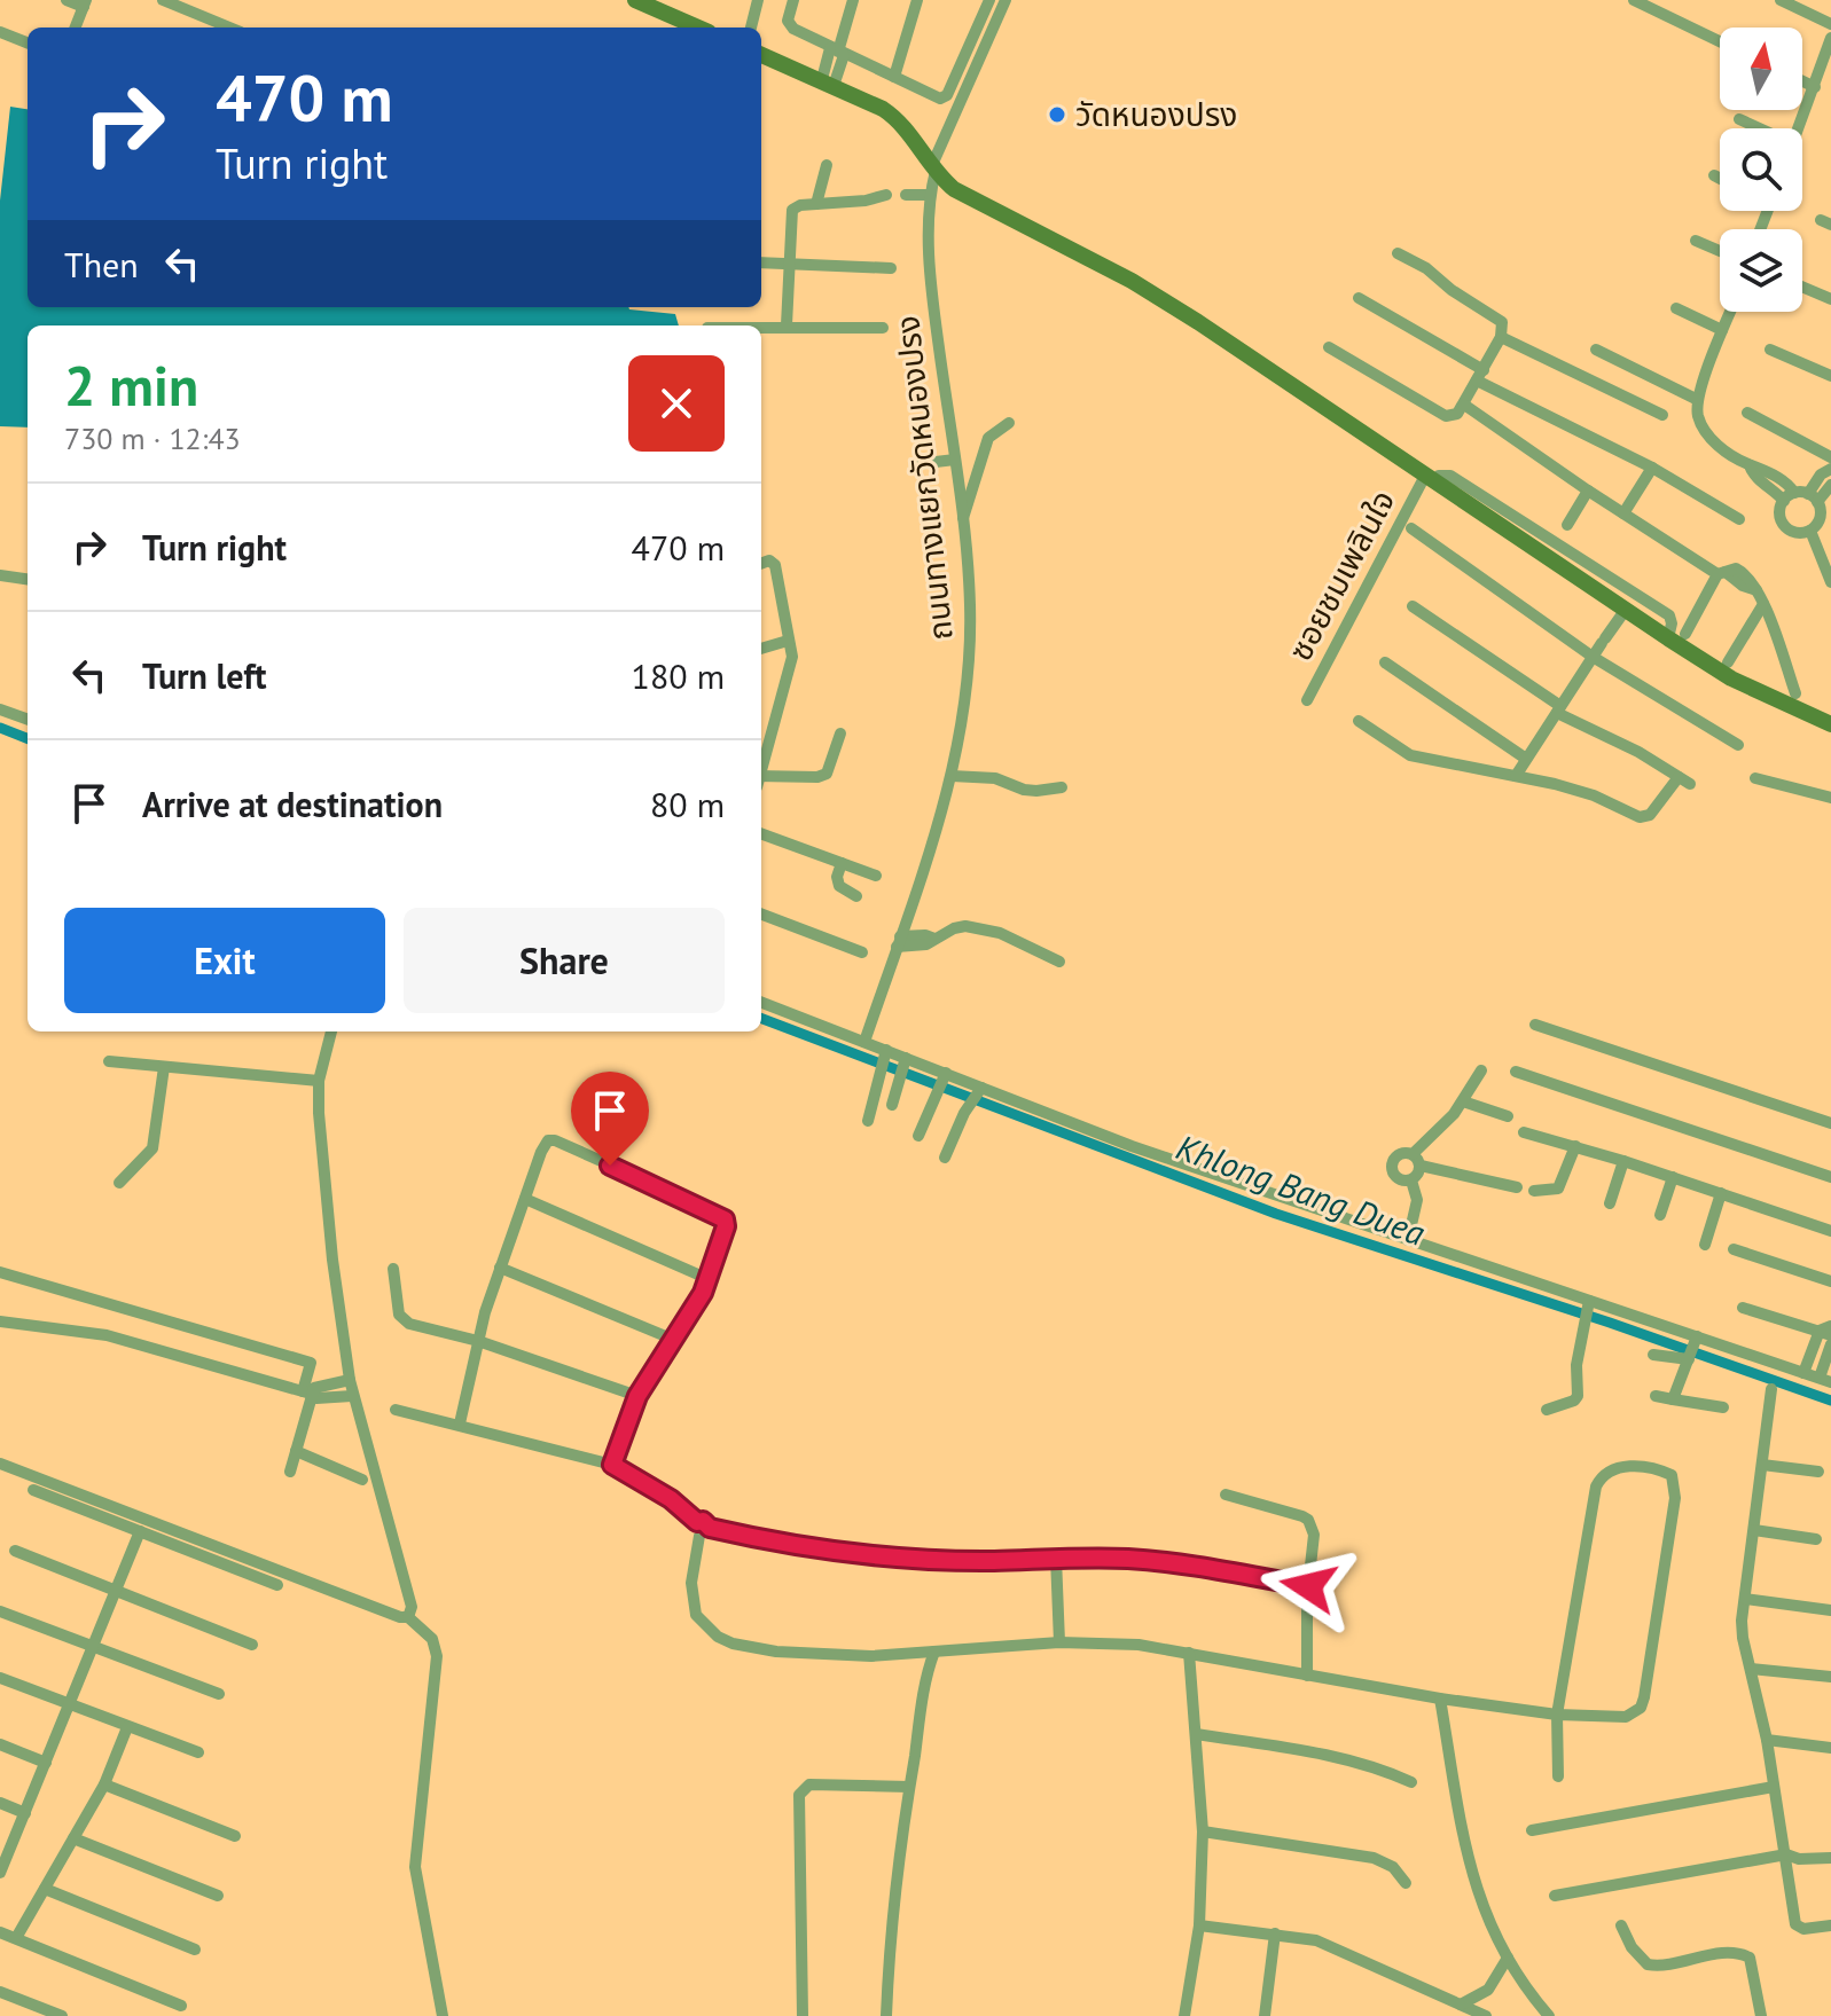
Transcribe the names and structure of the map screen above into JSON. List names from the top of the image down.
{
  "streets": {
    "street": ["ถนนทางแยกวัดหนองปรง", "ซอยชมเพลินใจ"]
  },
  "water": ["Khlong Bang Duea"],
  "places": ["วัดหนองปรง"],
  "north": "top",
  "page": {
    "turn": ["470 m", "Turn right"],
    "then": "Then",
    "heading": ["2 min", "730 m · 12:43"],
    "list": [
      {
        "name": "Turn right",
        "value": "470 m"
      },
      {
        "name": "Turn left",
        "value": "180 m"
      },
      {
        "name": "Arrive at destination",
        "value": "80 m"
      }
    ],
    "buttons": ["Exit", "Share"]
  }
}
